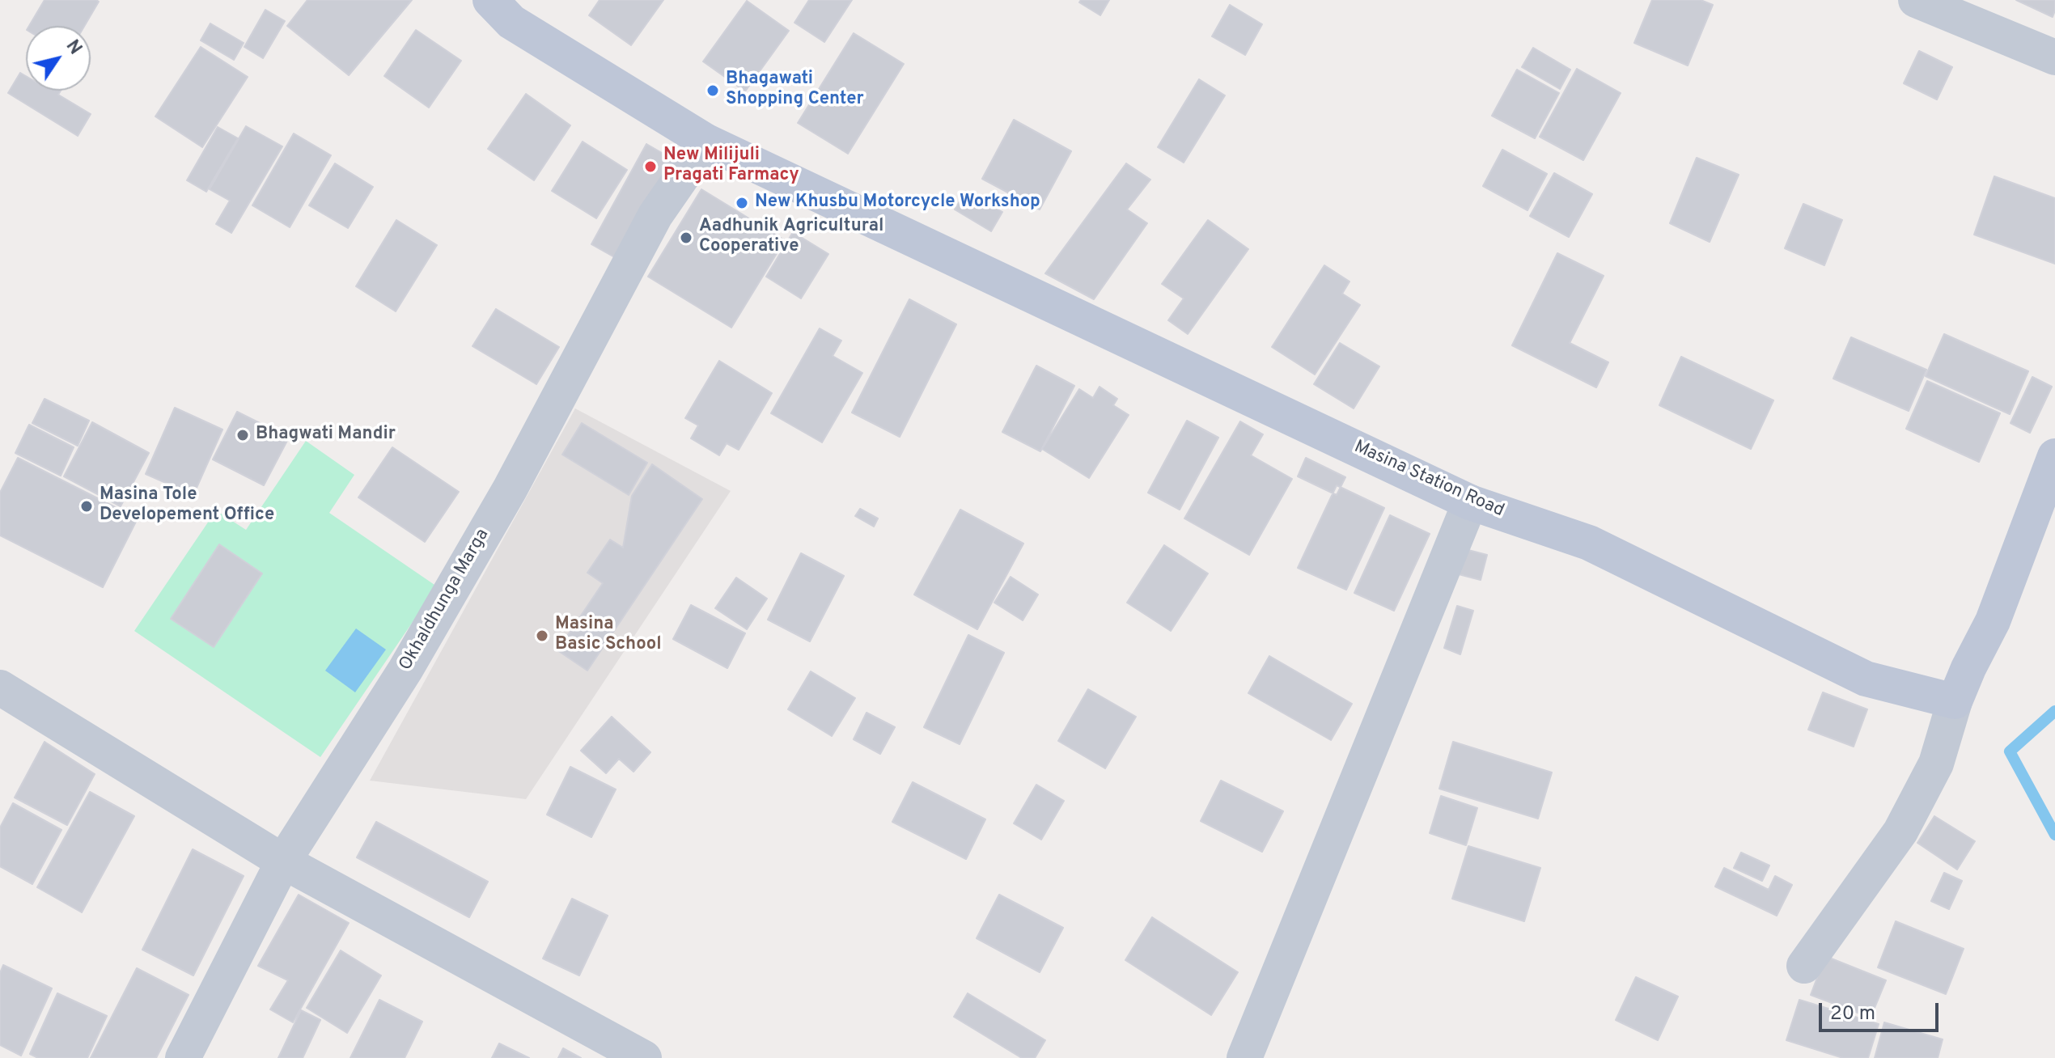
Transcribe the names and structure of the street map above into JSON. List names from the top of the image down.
{
  "streets": {
    "street": ["Masina Station Road", "Okhaldhunga Marga"]
  },
  "crossings": [
    ["Masina Station Road", "Okhaldhunga Marga"]
  ],
  "places": [
    "Bhagawati Shopping Center",
    "New Milijuli Pragati Farmacy",
    "New Khusbu Motorcycle Workshop",
    "Aadhunik Agricultural Cooperative",
    "Bhagwati Mandir",
    "Masina Tole Developement Office",
    "Masina Basic School"
  ],
  "scale_bar": "20 m",
  "north": "top right"
}
